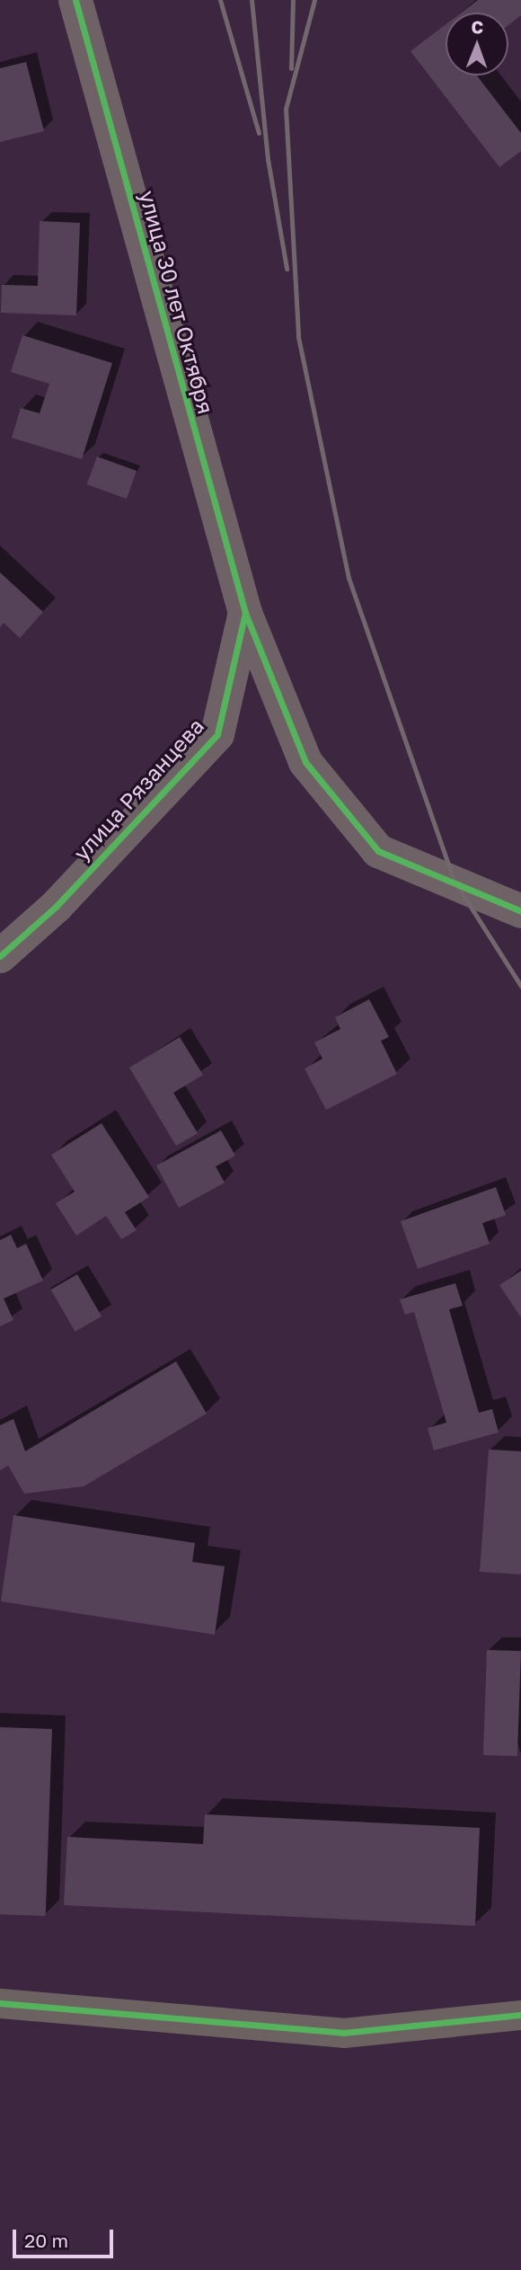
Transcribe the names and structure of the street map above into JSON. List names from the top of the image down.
{
  "streets": {
    "street": ["улица 30 лет Октября", "улица Рязанцева"]
  },
  "crossings": [
    ["улица 30 лет Октября", "улица Рязанцева"]
  ],
  "scale_bar": "20 m",
  "north": "top"
}
